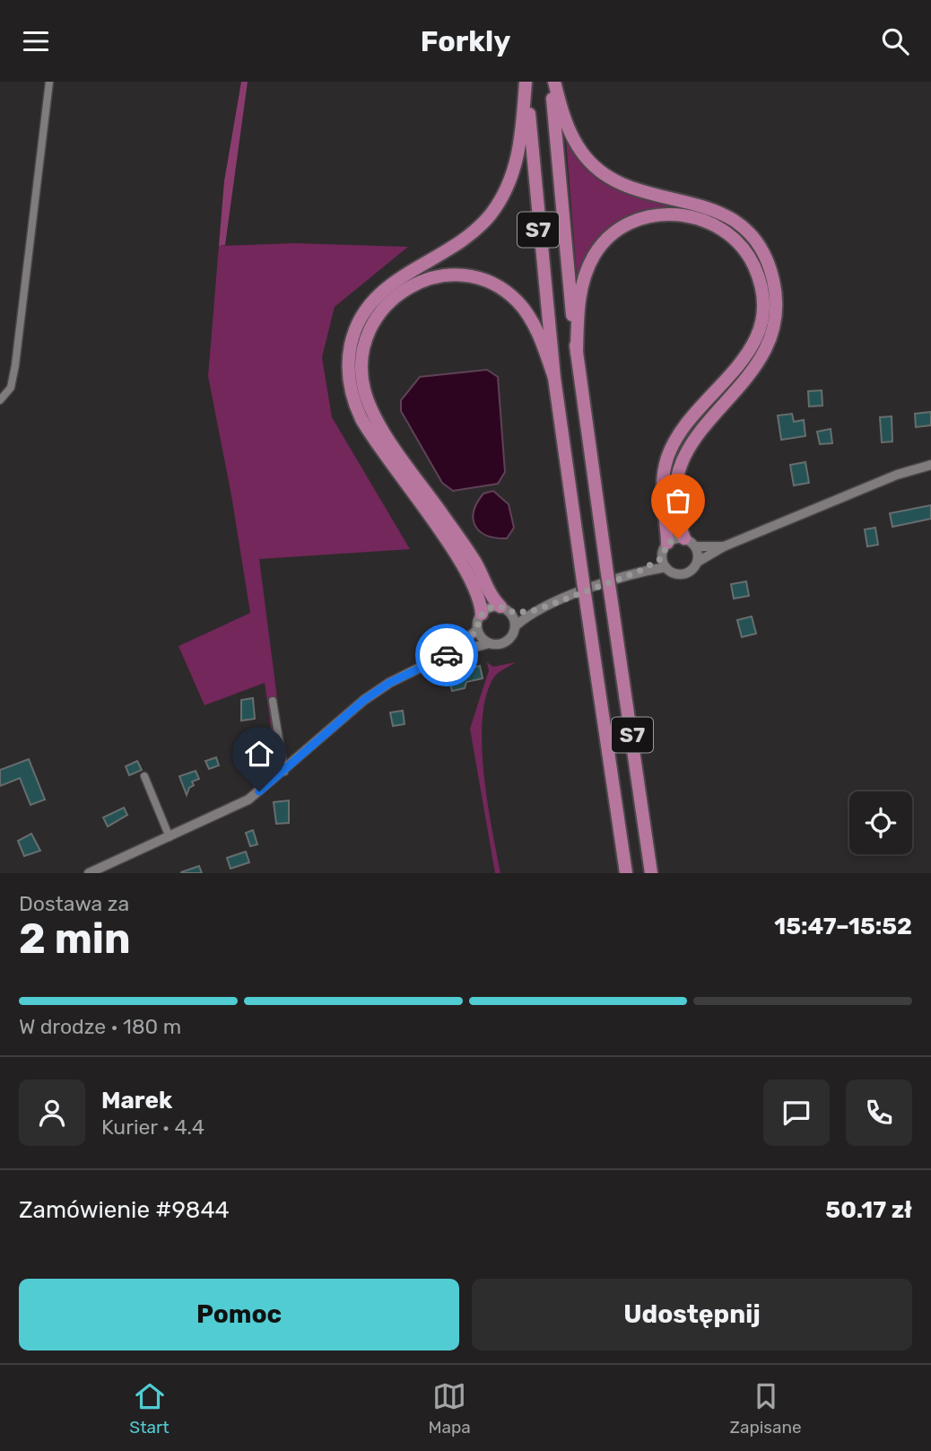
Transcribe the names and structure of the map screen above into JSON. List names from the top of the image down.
{
  "streets": {
    "highway": ["S7"]
  },
  "page": {
    "header": "Forkly",
    "heading": ["2 min", "Dostawa za", "15:47–15:52"],
    "panel": [
      "Marek",
      "Kurier · 4.4",
      "Zamówienie #9844",
      "50.17 zł"
    ],
    "bar": "W drodze · 180 m",
    "buttons": ["Pomoc", "Udostępnij"],
    "tabs": ["Start", "Mapa", "Zapisane"]
  }
}
